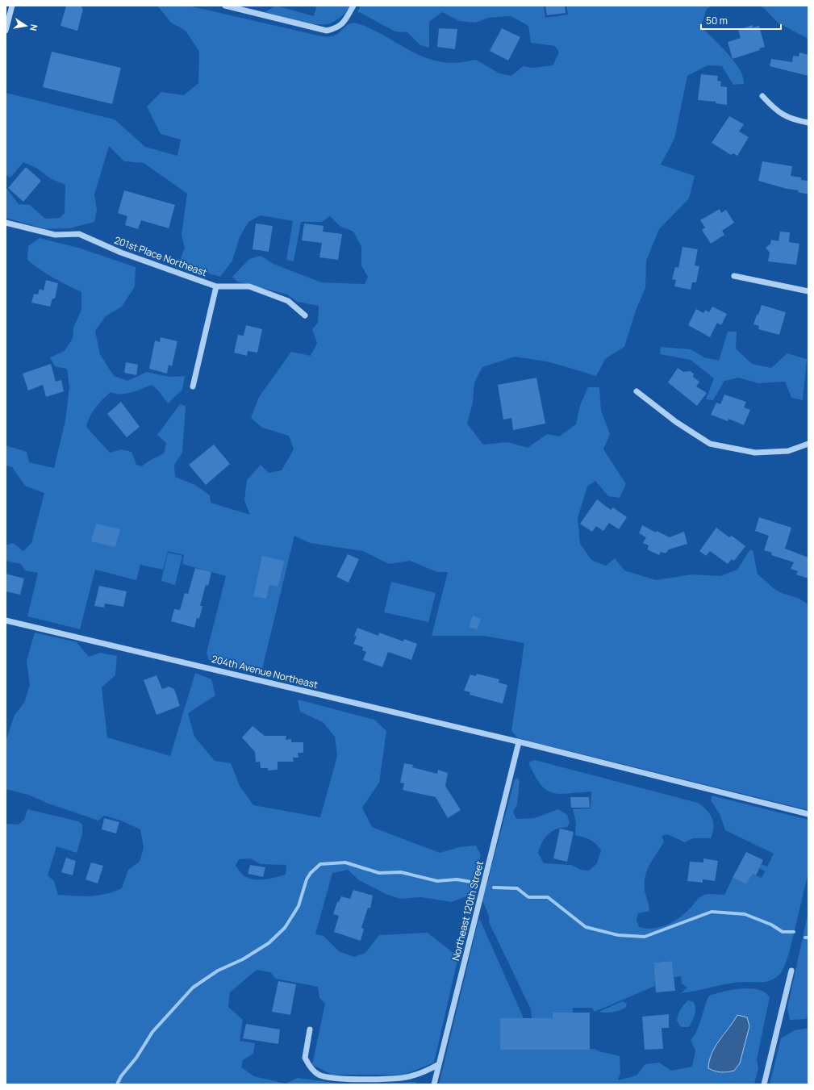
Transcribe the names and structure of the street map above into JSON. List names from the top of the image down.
{
  "streets": {
    "street": ["201st Place Northeast", "204th Avenue Northeast", "Northeast 120th Street"]
  },
  "crossings": [
    ["204th Avenue Northeast", "Northeast 120th Street"]
  ],
  "scale_bar": "50 m",
  "north": "right"
}
